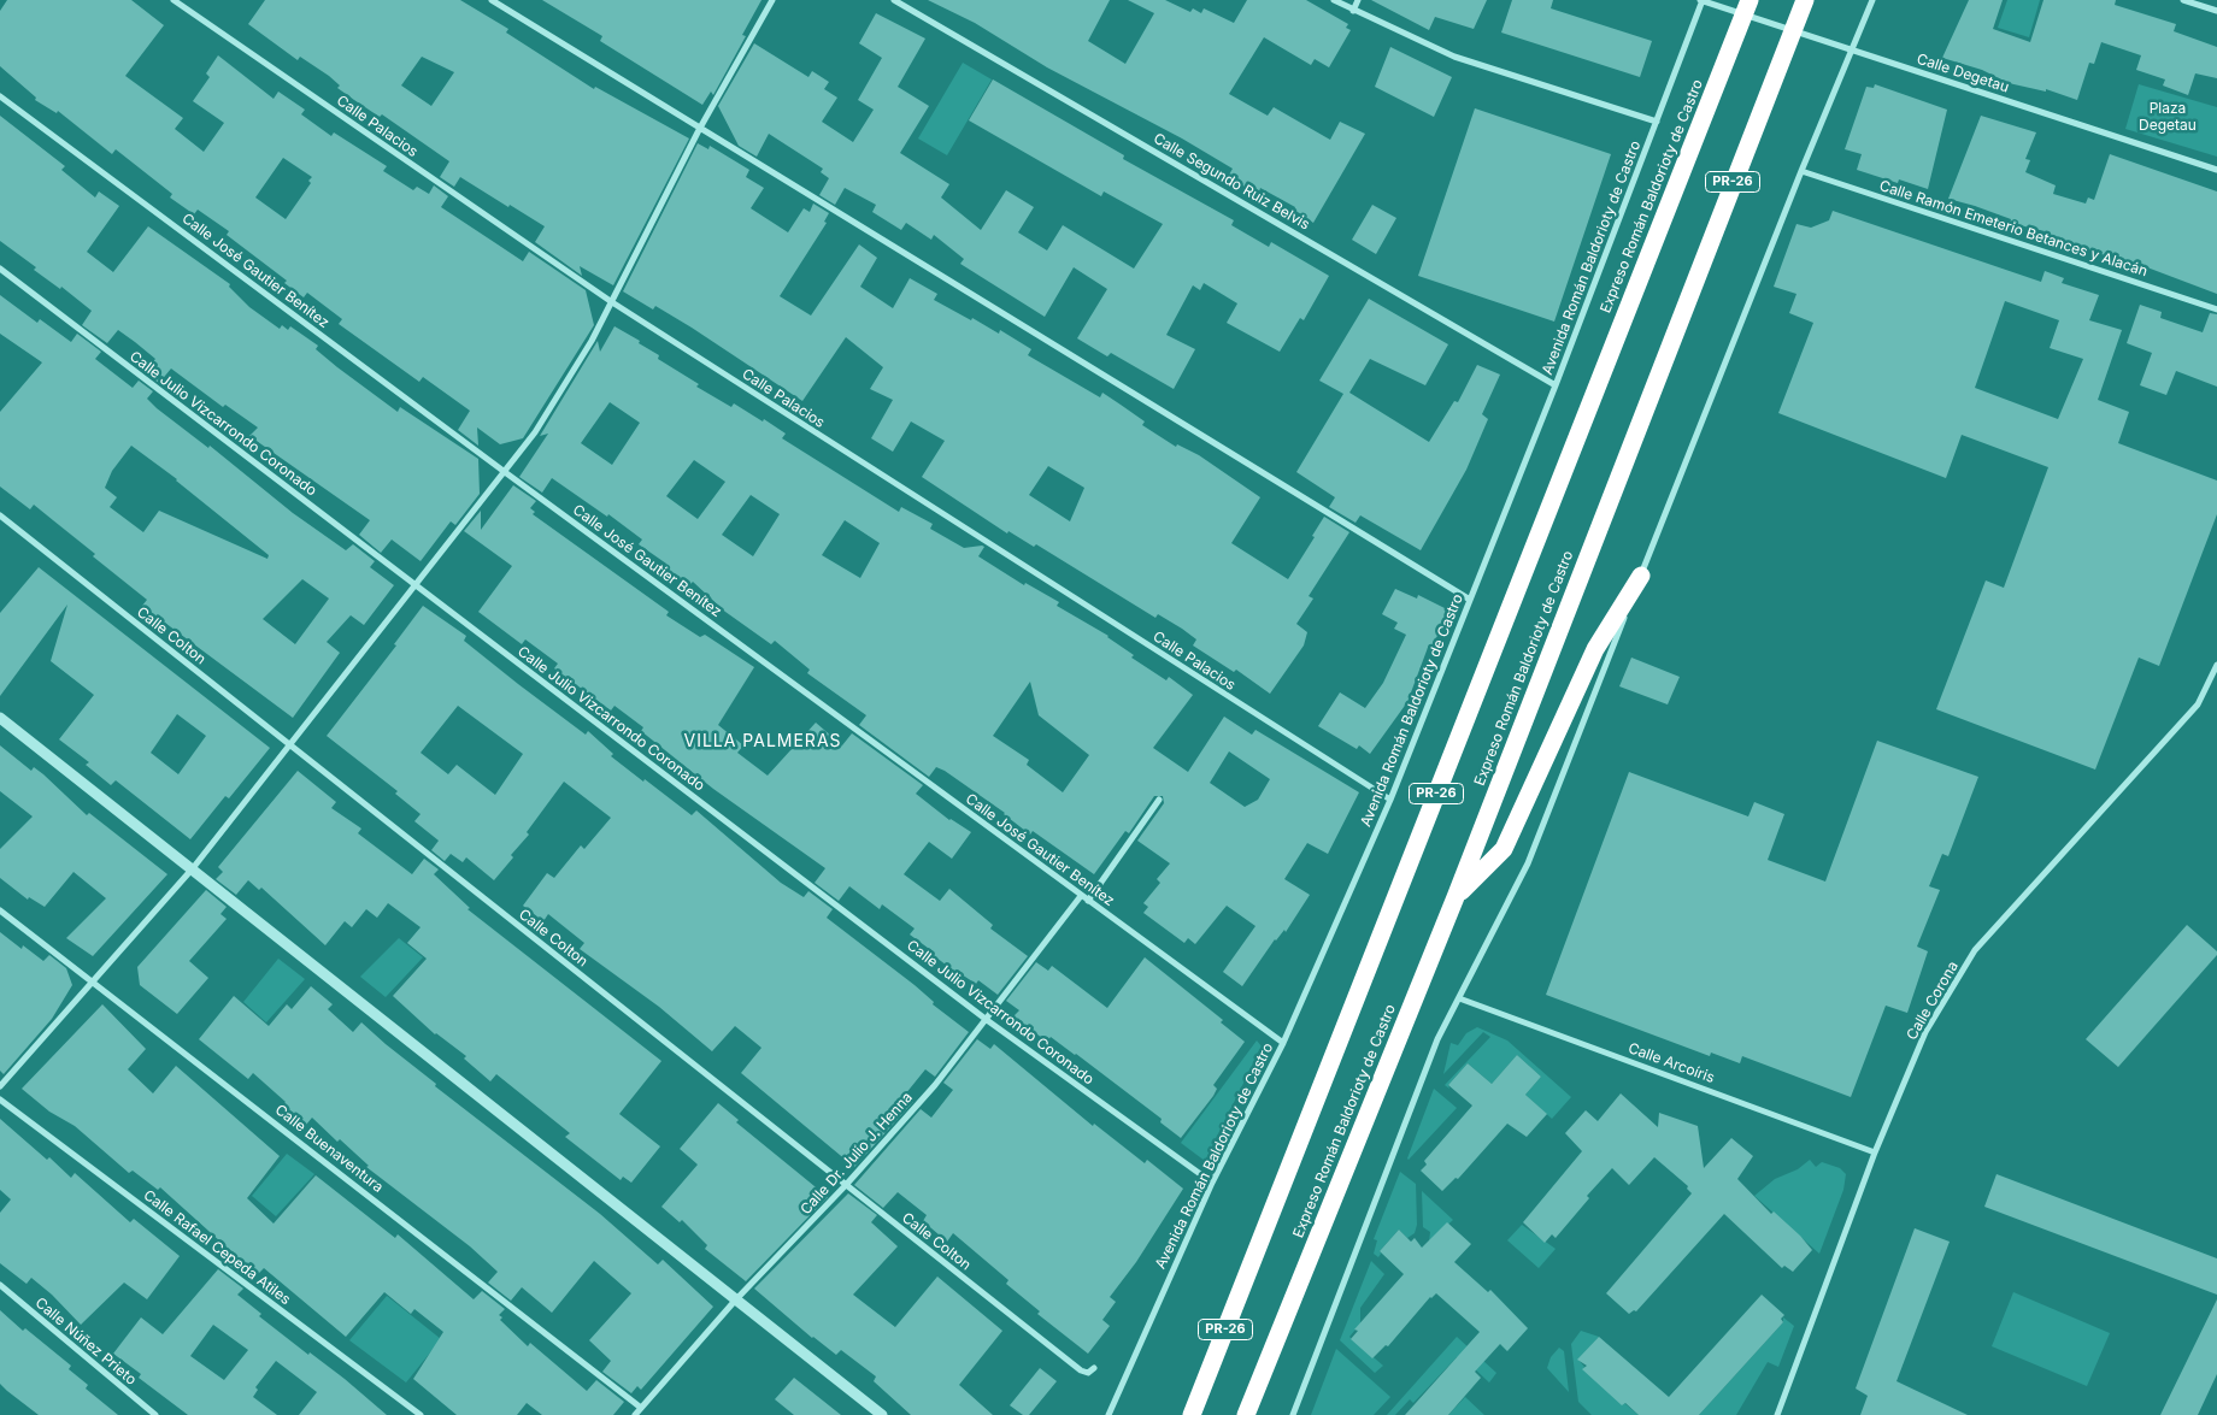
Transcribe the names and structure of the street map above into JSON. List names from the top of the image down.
{
  "streets": {
    "highway": ["PR-26", "Expreso Román Baldorioty de Castro"],
    "street": [
      "Calle Degetau",
      "Calle Palacios",
      "Calle Segundo Ruiz Belvis",
      "Calle Ramón Emeterio Betances y Alacán",
      "Avenida Román Baldorioty de Castro",
      "Calle José Gautier Benítez",
      "Calle Julio Vizcarrondo Coronado",
      "Calle Colton",
      "Calle Corona",
      "Calle Arcoíris",
      "Calle Buenaventura",
      "Calle Dr. Julio J. Henna",
      "Calle Rafael Cepeda Atiles",
      "Calle Núñez Prieto"
    ]
  },
  "crossings": [
    ["Calle Degetau", "Avenida Román Baldorioty de Castro"],
    ["Calle Palacios", "Avenida Román Baldorioty de Castro"],
    ["Calle Segundo Ruiz Belvis", "Avenida Román Baldorioty de Castro"],
    ["Avenida Román Baldorioty de Castro", "Calle José Gautier Benítez"],
    ["Avenida Román Baldorioty de Castro", "Calle Julio Vizcarrondo Coronado"],
    ["Calle José Gautier Benítez", "Calle Dr. Julio J. Henna"],
    ["Calle Julio Vizcarrondo Coronado", "Calle Dr. Julio J. Henna"],
    ["Calle Colton", "Calle Dr. Julio J. Henna"],
    ["Calle Corona", "Calle Arcoíris"],
    ["Calle Buenaventura", "Calle Dr. Julio J. Henna"]
  ],
  "districts": ["VILLA PALMERAS"],
  "parks": ["Plaza Degetau"]
}
